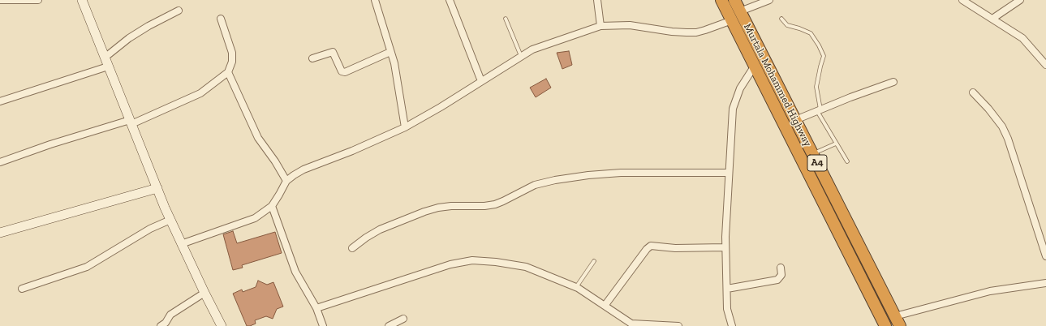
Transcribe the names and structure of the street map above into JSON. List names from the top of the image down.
{
  "streets": {
    "highway": ["Murtala Mohammed Highway", "A4"]
  }
}
